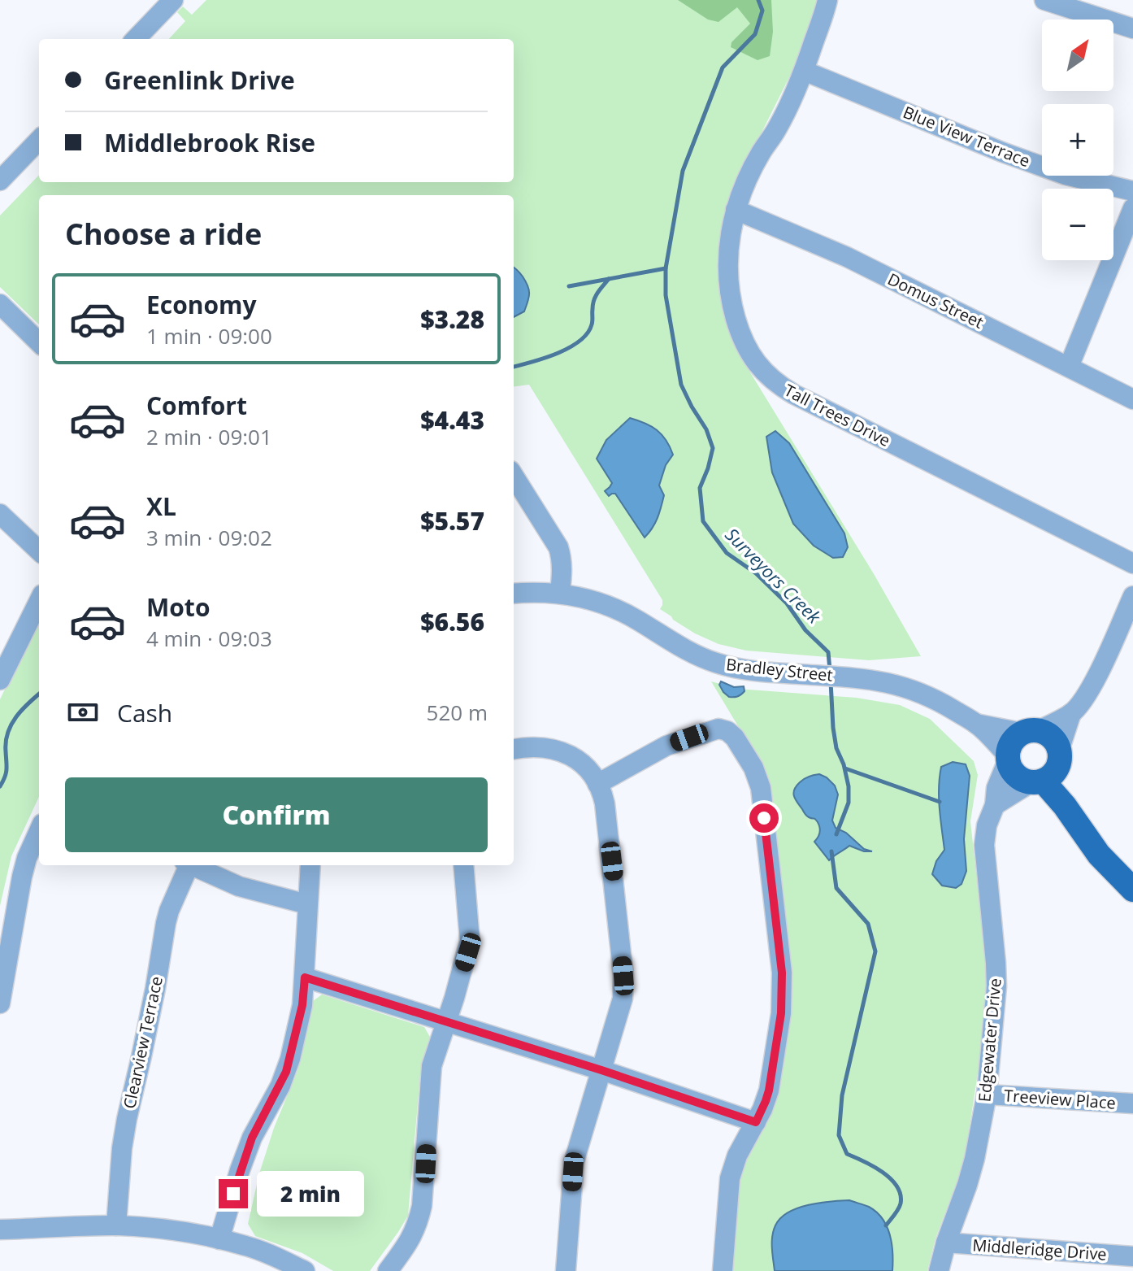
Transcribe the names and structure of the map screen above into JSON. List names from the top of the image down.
{
  "streets": {
    "street": [
      "Blue View Terrace",
      "Domus Street",
      "Tall Trees Drive",
      "Bradley Street",
      "Edgewater Drive",
      "Clearview Terrace",
      "Treeview Place",
      "Middleridge Drive"
    ]
  },
  "crossings": [
    ["Blue View Terrace", "Tall Trees Drive"],
    ["Domus Street", "Tall Trees Drive"],
    ["Bradley Street", "Edgewater Drive"],
    ["Edgewater Drive", "Treeview Place"],
    ["Edgewater Drive", "Middleridge Drive"]
  ],
  "water": ["Surveyors Creek"],
  "north": "top right",
  "page": {
    "map_buttons": ["+", "−"],
    "banner": ["Greenlink Drive", "Middlebrook Rise"],
    "heading": "Choose a ride",
    "list": [
      {
        "name": "Economy",
        "note": "1 min · 09:00",
        "value": "$3.28"
      },
      {
        "name": "Comfort",
        "note": "2 min · 09:01",
        "value": "$4.43"
      },
      {
        "name": "XL",
        "note": "3 min · 09:02",
        "value": "$5.57"
      },
      {
        "name": "Moto",
        "note": "4 min · 09:03",
        "value": "$6.56"
      }
    ],
    "pay": ["Cash", "520 m"],
    "buttons": "Confirm",
    "bubble": "2 min"
  }
}
